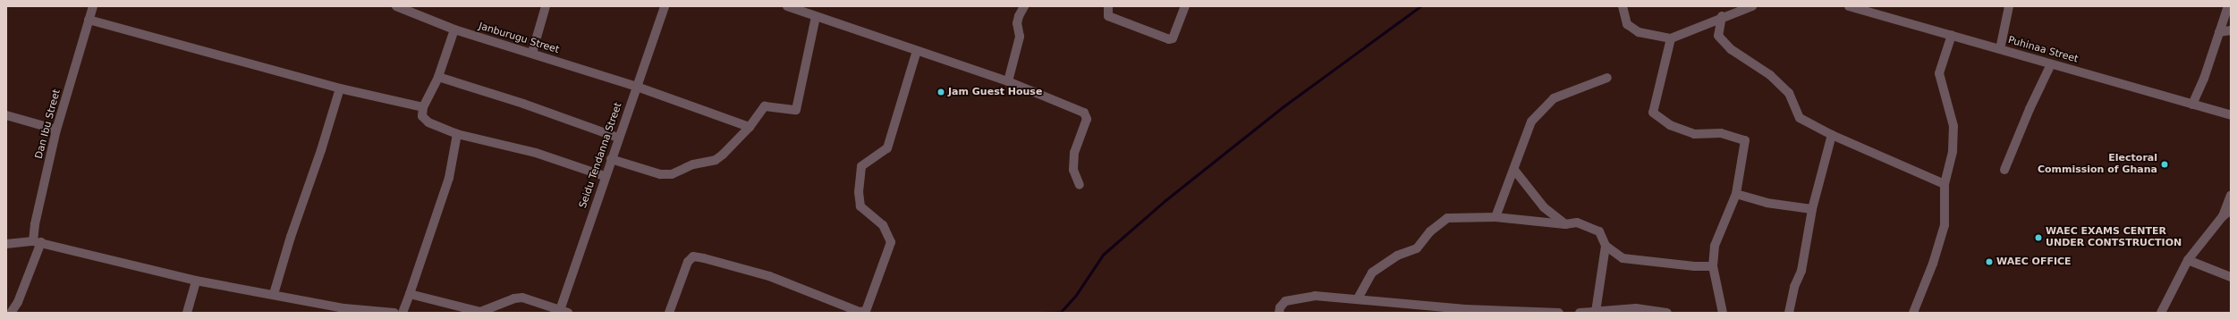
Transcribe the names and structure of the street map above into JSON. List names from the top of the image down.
{
  "streets": {
    "street": [
      "Janburugu Street",
      "Puhinaa Street",
      "Dan Ibu Street",
      "Seidu Tendanna Street"
    ]
  },
  "crossings": [
    ["Janburugu Street", "Seidu Tendanna Street"]
  ],
  "places": [
    "Jam Guest House",
    "Electoral Commission of Ghana",
    "WAEC EXAMS CENTER UNDER CONTSTRUCTION",
    "WAEC OFFICE"
  ]
}
